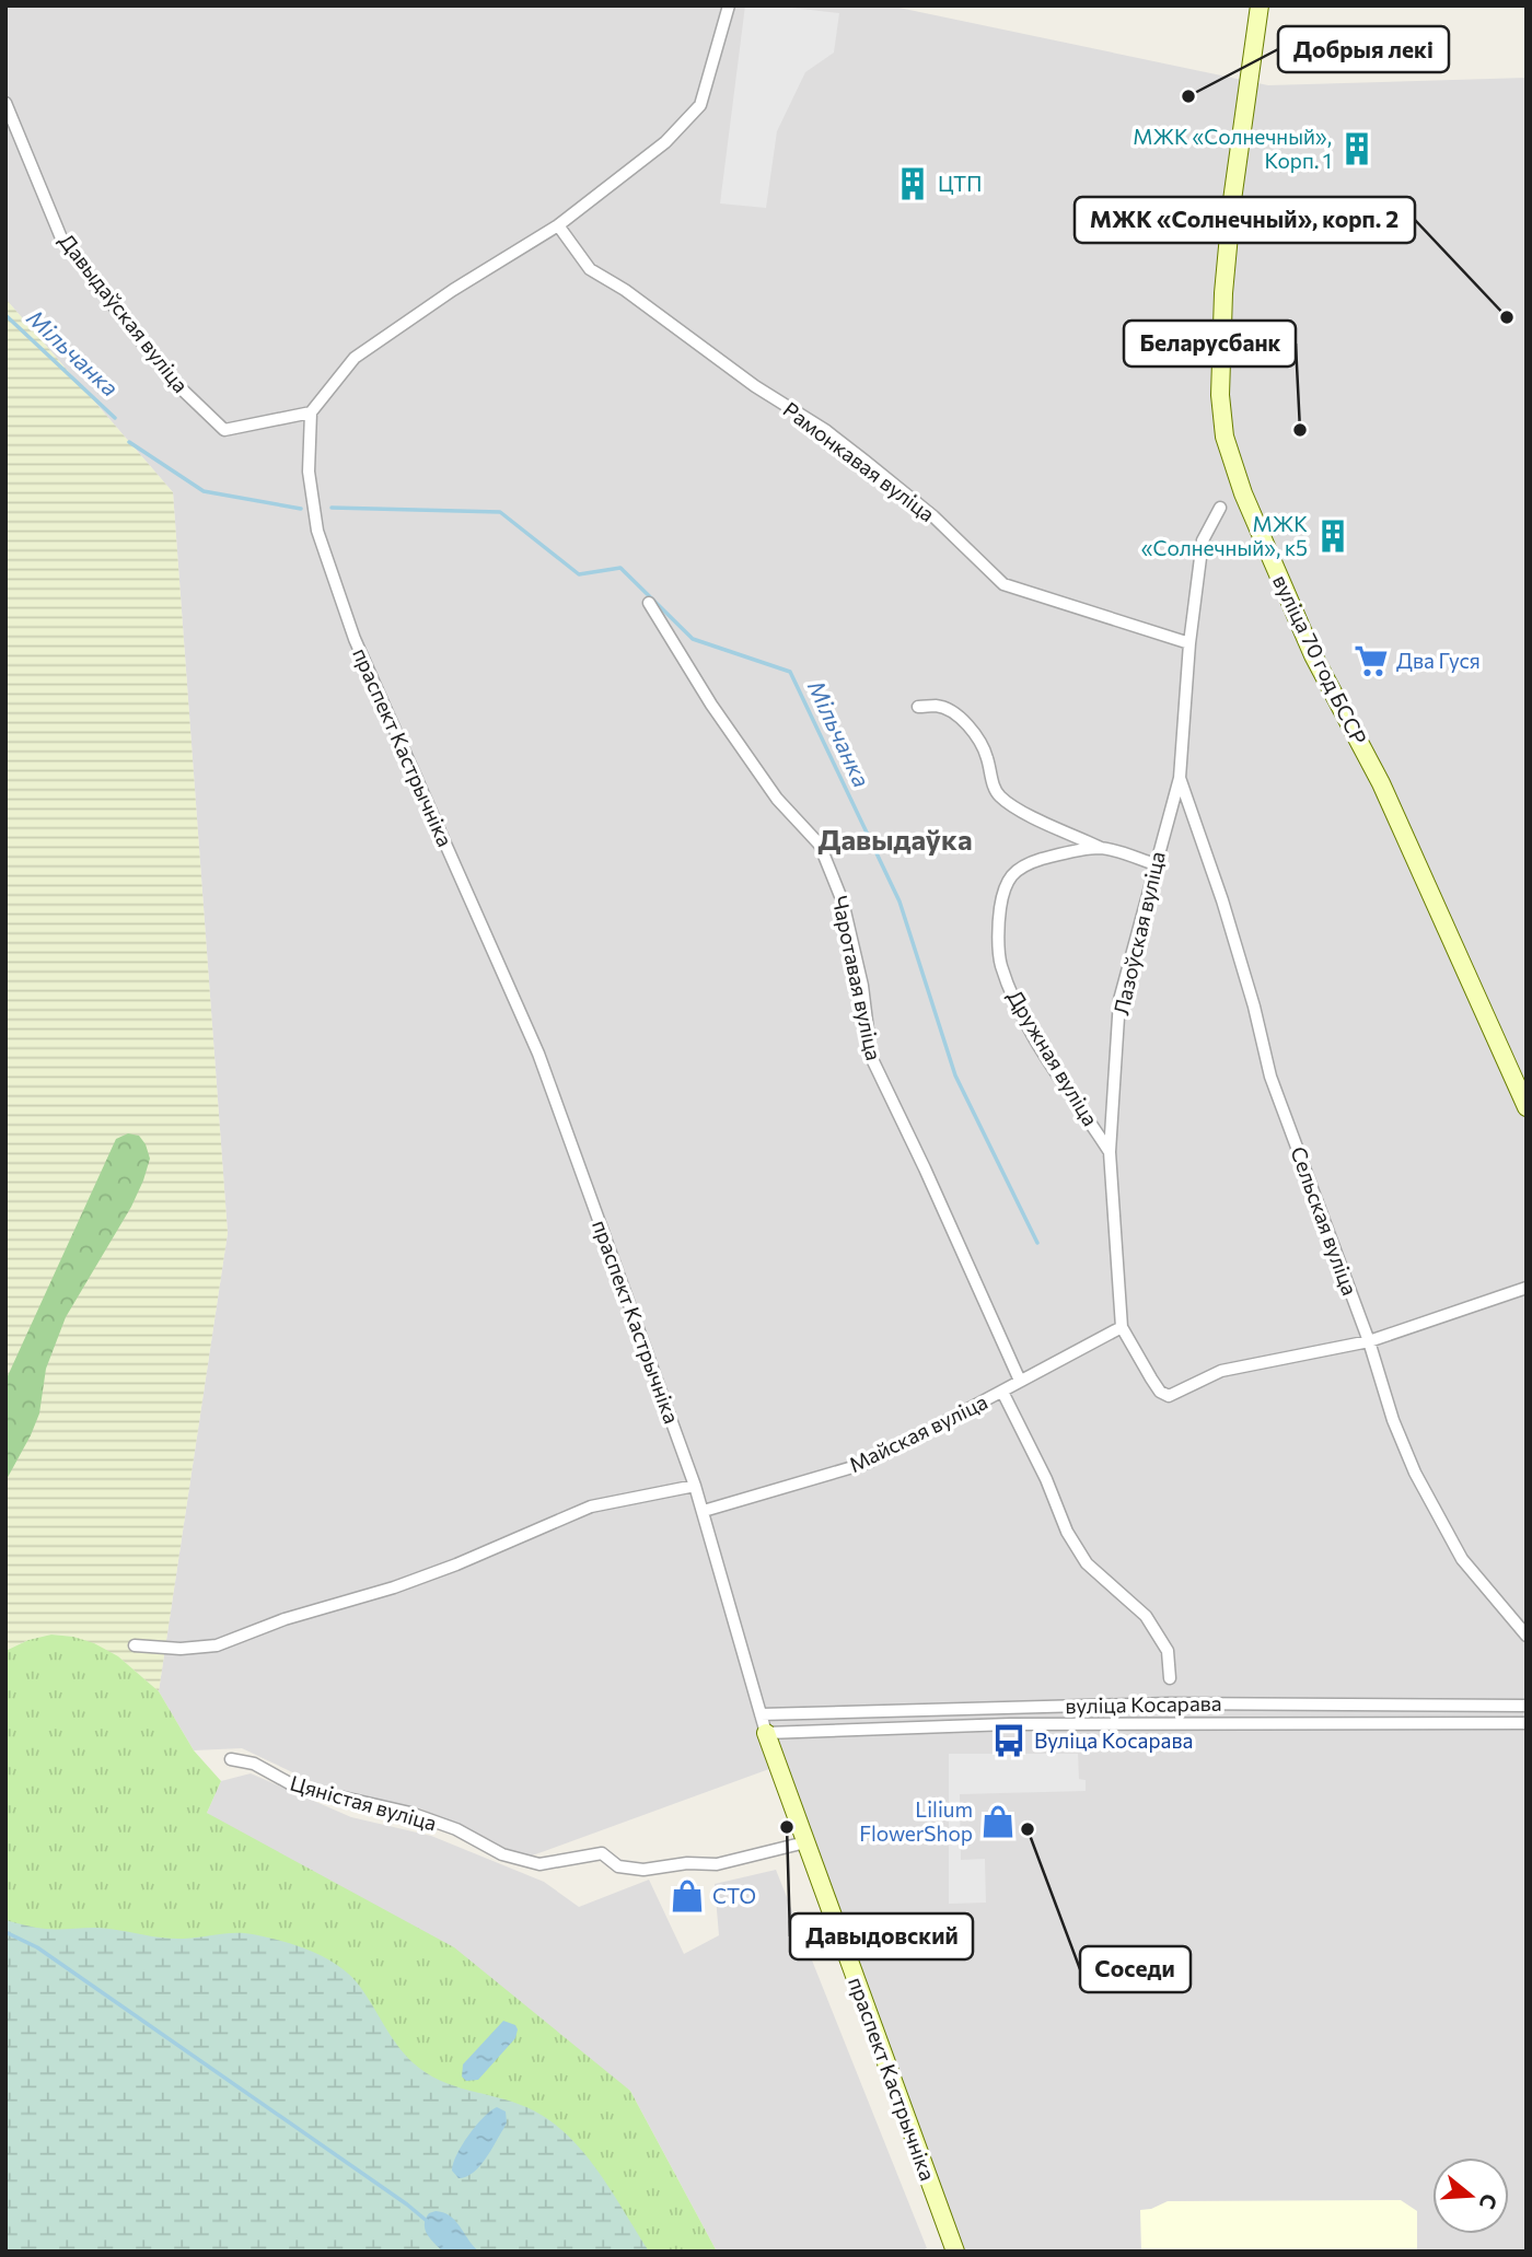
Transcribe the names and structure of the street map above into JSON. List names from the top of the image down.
{
  "streets": {
    "street": [
      "Давыдаўская вуліца",
      "Рамонкавая вуліца",
      "вуліца 70 год БССР",
      "праспект Кастрычніка",
      "Лазоўская вуліца",
      "Чаротавая вуліца",
      "Дружная вуліца",
      "Сельская вуліца",
      "Майская вуліца",
      "вуліца Косарава",
      "Цяністая вуліца"
    ]
  },
  "crossings": [
    ["Давыдаўская вуліца", "праспект Кастрычніка"],
    ["Рамонкавая вуліца", "Лазоўская вуліца"],
    ["праспект Кастрычніка", "Майская вуліца"],
    ["праспект Кастрычніка", "вуліца Косарава"],
    ["праспект Кастрычніка", "Цяністая вуліца"],
    ["Лазоўская вуліца", "Дружная вуліца"],
    ["Лазоўская вуліца", "Сельская вуліца"],
    ["Лазоўская вуліца", "Майская вуліца"],
    ["Чаротавая вуліца", "Майская вуліца"]
  ],
  "districts": ["Давыдаўка"],
  "water": ["Мільчанка"],
  "places": {
    "other": [
      "Добрыя лекі",
      "МЖК «Солнечный», корп. 2",
      "Беларусбанк",
      "Давыдовский",
      "Соседи"
    ],
    "building": ["МЖК «Солнечный», Корп. 1", "ЦТП", "МЖК «Солнечный», к5"],
    "supermarket": ["Два Гуся"],
    "bus stop": ["Вуліца Косарава"],
    "shop": ["Lilium FlowerShop", "СТО"]
  },
  "north": "right"
}
